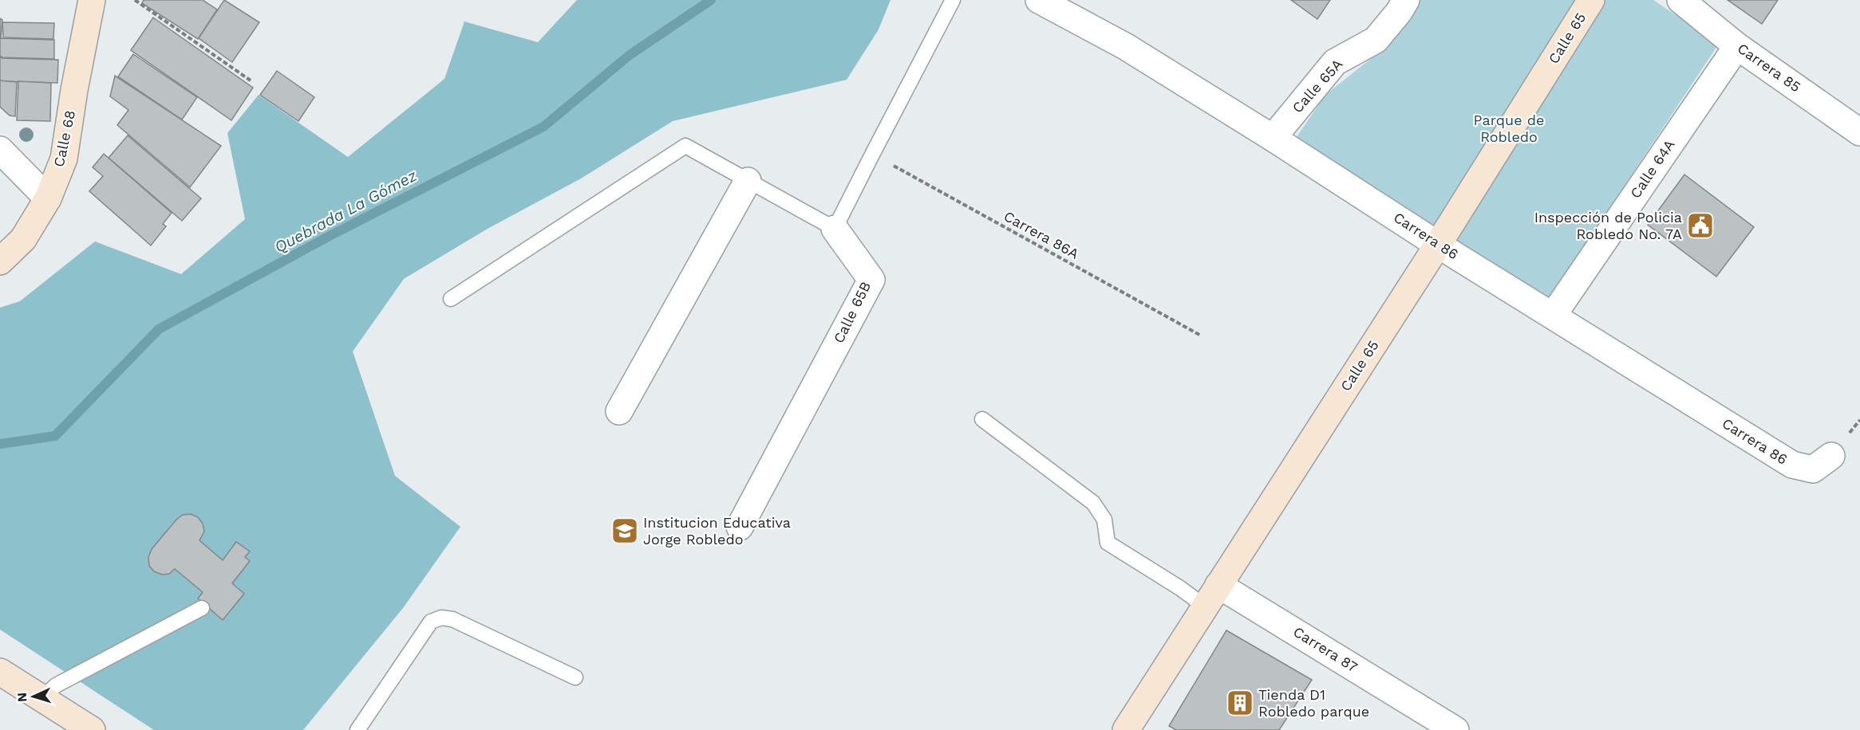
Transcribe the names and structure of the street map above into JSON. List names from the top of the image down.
{
  "streets": {
    "main road": ["Calle 65", "Calle 68"],
    "street": [
      "Carrera 85",
      "Calle 65A",
      "Calle 64A",
      "Carrera 86",
      "Calle 65B",
      "Carrera 87"
    ],
    "path": ["Carrera 86A"]
  },
  "crossings": [
    ["Calle 65", "Carrera 86"],
    ["Calle 65", "Carrera 87"],
    ["Carrera 85", "Calle 64A"],
    ["Calle 65A", "Carrera 86"],
    ["Calle 64A", "Carrera 86"]
  ],
  "water": ["Quebrada La Gómez"],
  "parks": ["Parque de Robledo"],
  "places": {
    "public building": ["Inspección de Policia Robledo No. 7A"],
    "school or university": ["Institucion Educativa Jorge Robledo"],
    "building": ["Tienda D1 Robledo parque"]
  },
  "north": "left"
}
